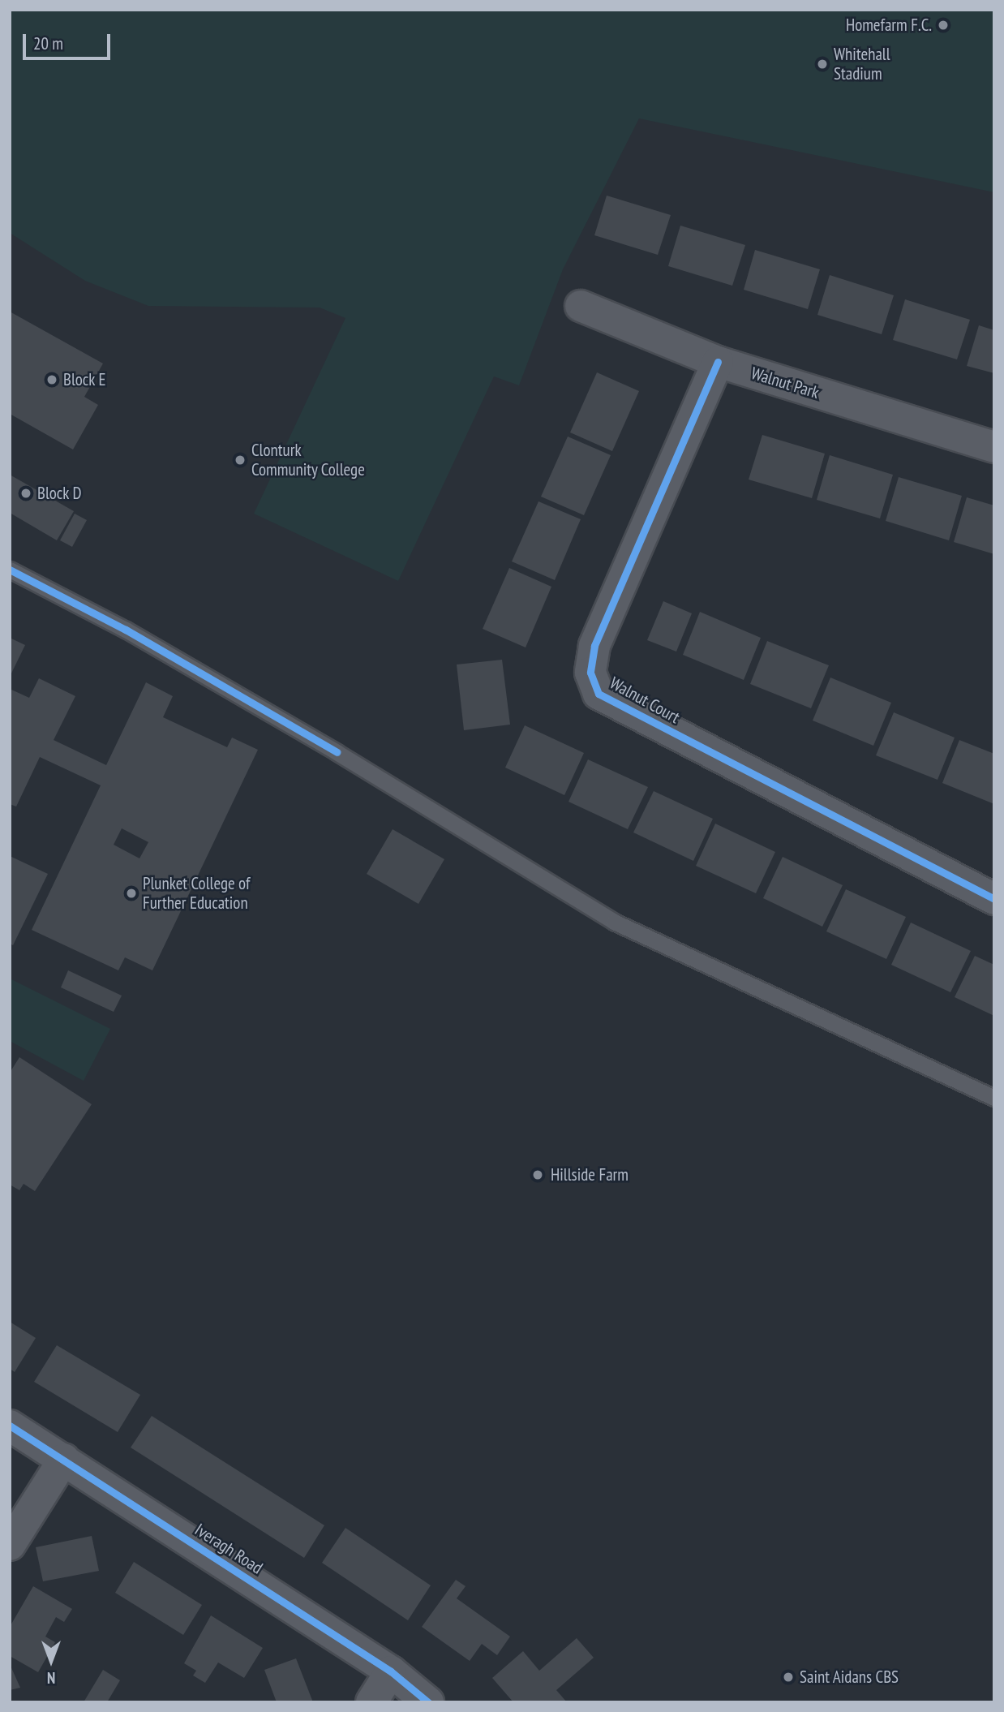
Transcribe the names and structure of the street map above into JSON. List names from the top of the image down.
{
  "streets": {
    "street": ["Walnut Park", "Walnut Court", "Iveragh Road"]
  },
  "crossings": [
    ["Walnut Park", "Walnut Court"]
  ],
  "places": [
    "Homefarm F.C.",
    "Whitehall Stadium",
    "Block E",
    "Clonturk Community College",
    "Block D",
    "Plunket College of Further Education",
    "Hillside Farm",
    "Saint Aidans CBS"
  ],
  "scale_bar": "20 m",
  "north": "bottom"
}
